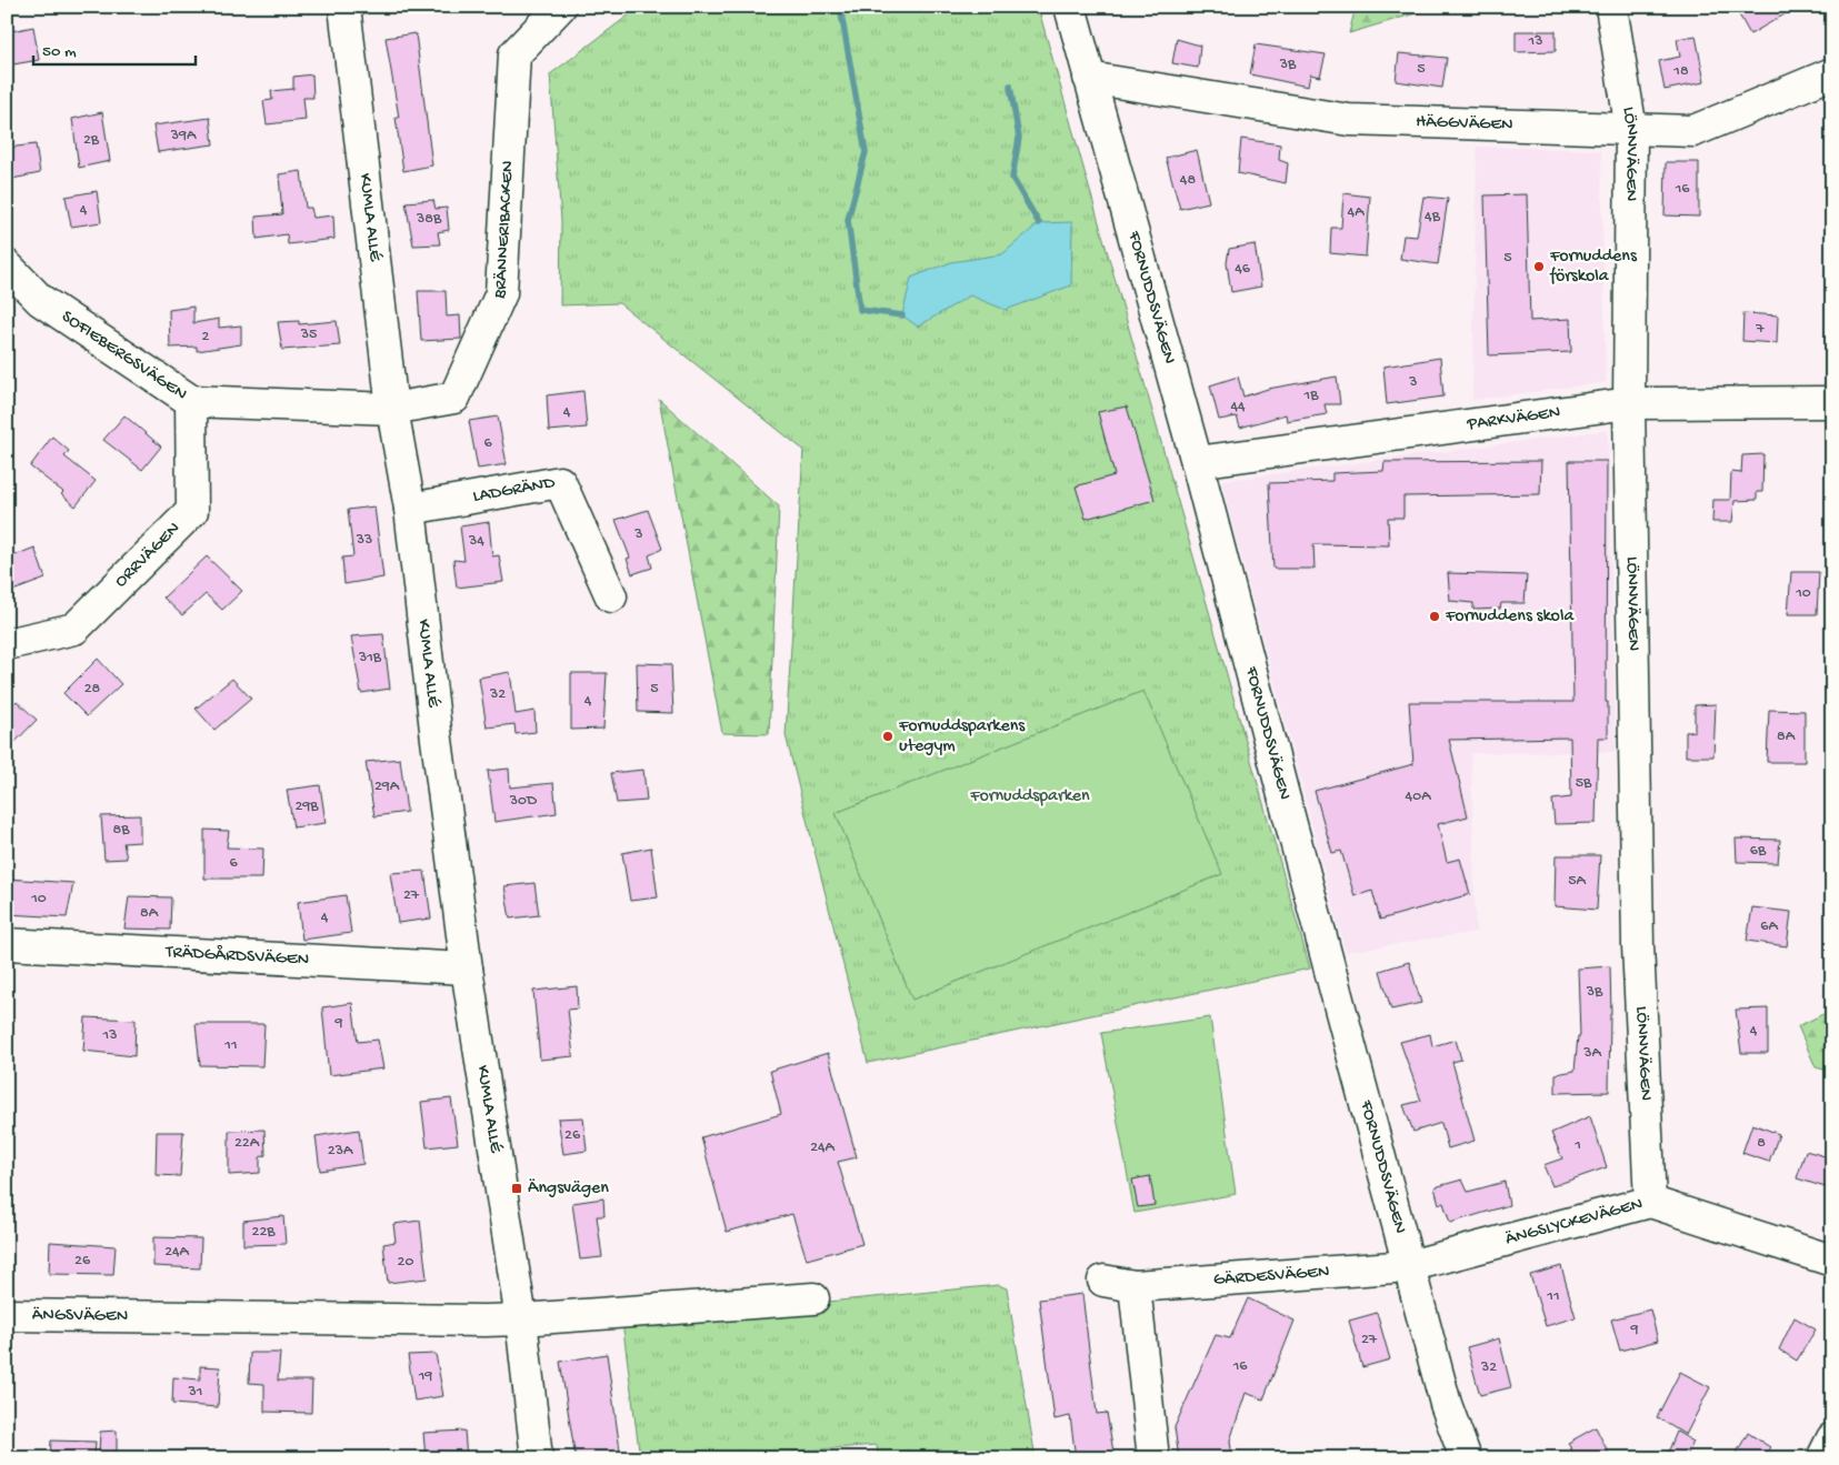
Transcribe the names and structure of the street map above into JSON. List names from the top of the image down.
{
  "streets": {
    "street": [
      "HÄGGVÄGEN",
      "LÖNNVÄGEN",
      "KUMLA ALLÉ",
      "BRÄNNERIBACKEN",
      "FORNUDDSVÄGEN",
      "SOFIEBERGSVÄGEN",
      "PARKVÄGEN",
      "LADGRÄND",
      "ORRVÄGEN",
      "TRÄDGÅRDSVÄGEN",
      "ÄNGSLYCKEVÄGEN",
      "GÄRDESVÄGEN",
      "ÄNGSVÄGEN"
    ]
  },
  "crossings": [
    ["HÄGGVÄGEN", "LÖNNVÄGEN"],
    ["HÄGGVÄGEN", "FORNUDDSVÄGEN"],
    ["LÖNNVÄGEN", "PARKVÄGEN"],
    ["LÖNNVÄGEN", "ÄNGSLYCKEVÄGEN"],
    ["KUMLA ALLÉ", "BRÄNNERIBACKEN"],
    ["KUMLA ALLÉ", "SOFIEBERGSVÄGEN"],
    ["KUMLA ALLÉ", "LADGRÄND"],
    ["KUMLA ALLÉ", "TRÄDGÅRDSVÄGEN"],
    ["KUMLA ALLÉ", "ÄNGSVÄGEN"],
    ["BRÄNNERIBACKEN", "SOFIEBERGSVÄGEN"],
    ["FORNUDDSVÄGEN", "PARKVÄGEN"],
    ["FORNUDDSVÄGEN", "ÄNGSLYCKEVÄGEN"],
    ["FORNUDDSVÄGEN", "GÄRDESVÄGEN"],
    ["SOFIEBERGSVÄGEN", "ORRVÄGEN"],
    ["ÄNGSLYCKEVÄGEN", "GÄRDESVÄGEN"]
  ],
  "parks": ["Fornuddsparken"],
  "places": {
    "other": ["Fornuddens förskola", "Fornuddens skola", "Fornuddsparkens utegym"],
    "transit": ["Ängsvägen"]
  },
  "house_numbers": [
    "13",
    "3B",
    "5",
    "18",
    "39A",
    "2B",
    "48",
    "16",
    "4",
    "4A",
    "4B",
    "38B",
    "5",
    "46",
    "7",
    "35",
    "2",
    "3",
    "1B",
    "44",
    "4",
    "6",
    "3",
    "33",
    "34",
    "10",
    "31B",
    "28",
    "5",
    "32",
    "4",
    "8A",
    "5B",
    "29A",
    "40A",
    "30D",
    "29B",
    "8B",
    "6B",
    "6",
    "5A",
    "27",
    "10",
    "8A",
    "4",
    "6A",
    "3B",
    "9",
    "4",
    "13",
    "11",
    "3A",
    "26",
    "22A",
    "8",
    "1",
    "24A",
    "23A",
    "22B",
    "24A",
    "26",
    "20",
    "11",
    "9",
    "27",
    "16",
    "32",
    "19",
    "31"
  ],
  "scale_bar": "50 m"
}
